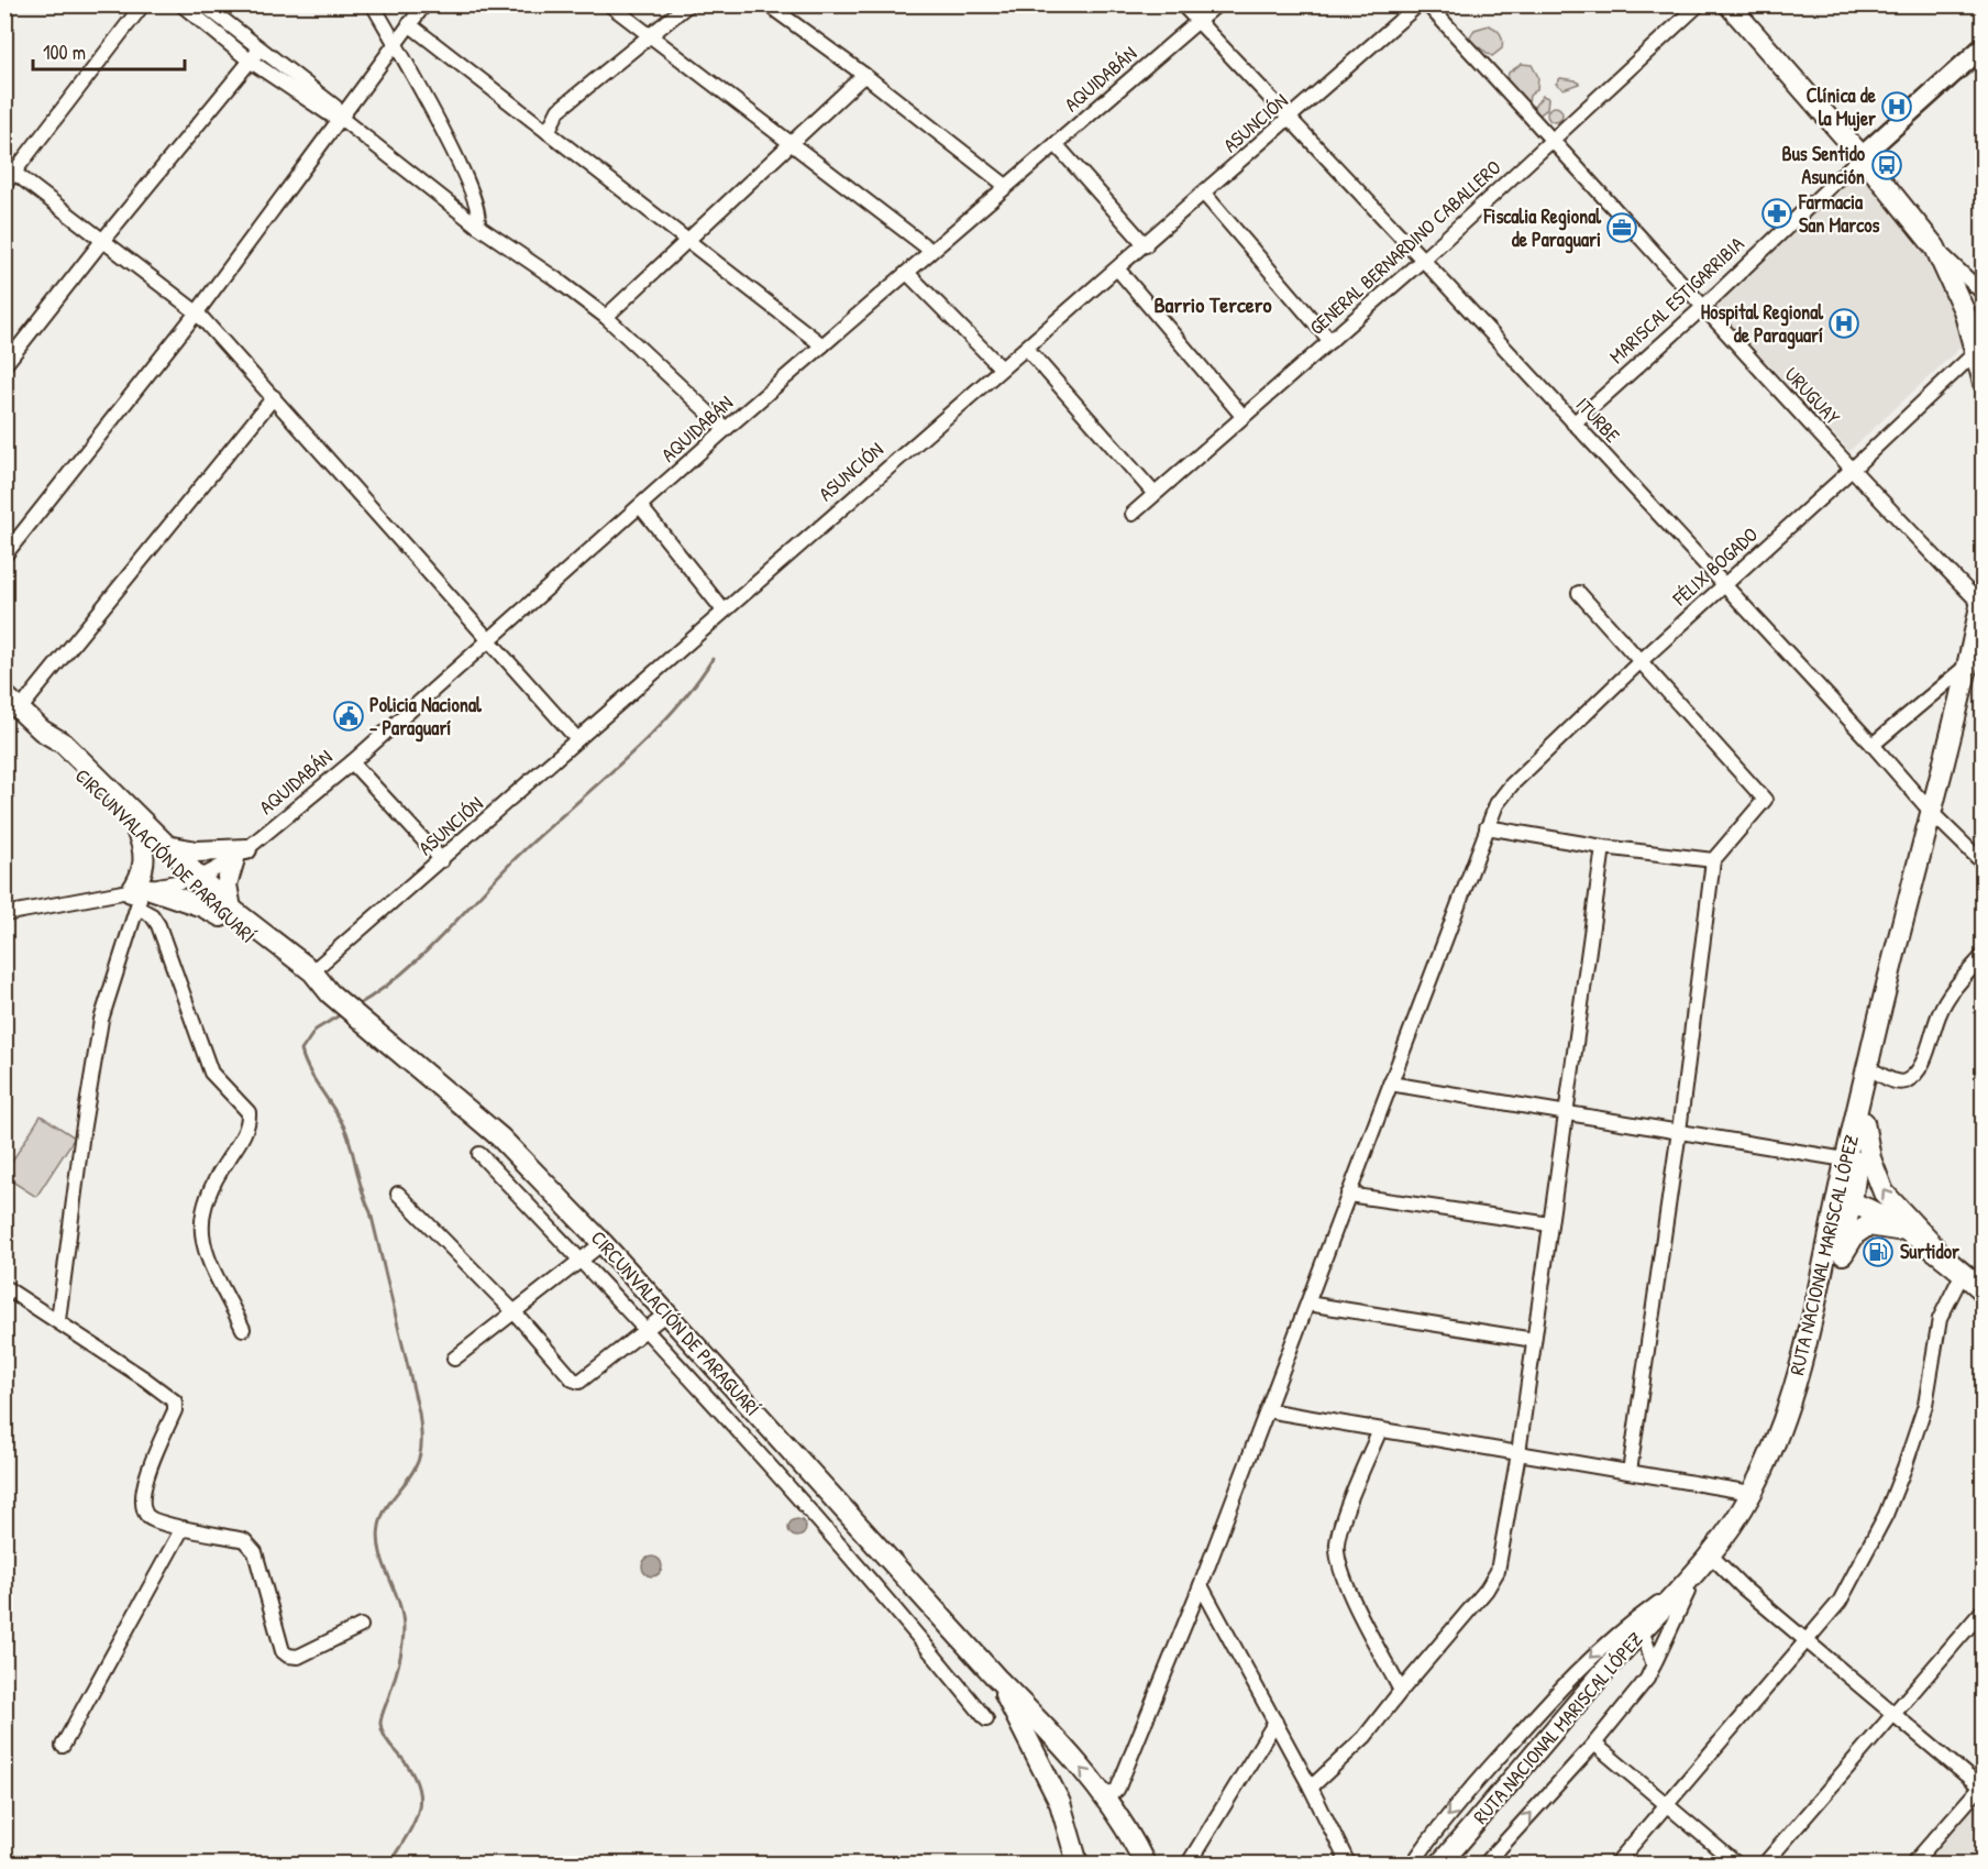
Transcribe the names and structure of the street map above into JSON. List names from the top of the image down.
{
  "streets": {
    "highway": ["CIRCUNVALACIÓN DE PARAGUARÍ", "RUTA NACIONAL MARISCAL LÓPEZ"],
    "main road": ["MARISCAL ESTIGARRIBIA"],
    "street": [
      "AQUIDABÁN",
      "ASUNCIÓN",
      "GENERAL BERNARDINO CABALLERO",
      "URUGUAY",
      "ITURBE",
      "FÉLIX BOGADO"
    ]
  },
  "crossings": [
    ["AQUIDABÁN", "ITURBE"],
    ["AQUIDABÁN", "CIRCUNVALACIÓN DE PARAGUARÍ"],
    ["ASUNCIÓN", "ITURBE"],
    ["ASUNCIÓN", "CIRCUNVALACIÓN DE PARAGUARÍ"],
    ["GENERAL BERNARDINO CABALLERO", "URUGUAY"],
    ["GENERAL BERNARDINO CABALLERO", "ITURBE"],
    ["MARISCAL ESTIGARRIBIA", "URUGUAY"],
    ["MARISCAL ESTIGARRIBIA", "ITURBE"],
    ["URUGUAY", "FÉLIX BOGADO"],
    ["URUGUAY", "RUTA NACIONAL MARISCAL LÓPEZ"],
    ["ITURBE", "FÉLIX BOGADO"],
    ["ITURBE", "RUTA NACIONAL MARISCAL LÓPEZ"],
    ["FÉLIX BOGADO", "CIRCUNVALACIÓN DE PARAGUARÍ"]
  ],
  "districts": ["Barrio Tercero"],
  "places": {
    "hospital": ["Clínica de la Mujer", "Hospital Regional de Paraguarí"],
    "bus stop": ["Bus Sentido Asunción"],
    "pharmacy": ["Farmacia San Marcos"],
    "office": ["Fiscalia Regional de Paraguari"],
    "public building": ["Policia Nacional - Paraguarí"],
    "fuel station": ["Surtidor"]
  },
  "scale_bar": "100 m"
}
